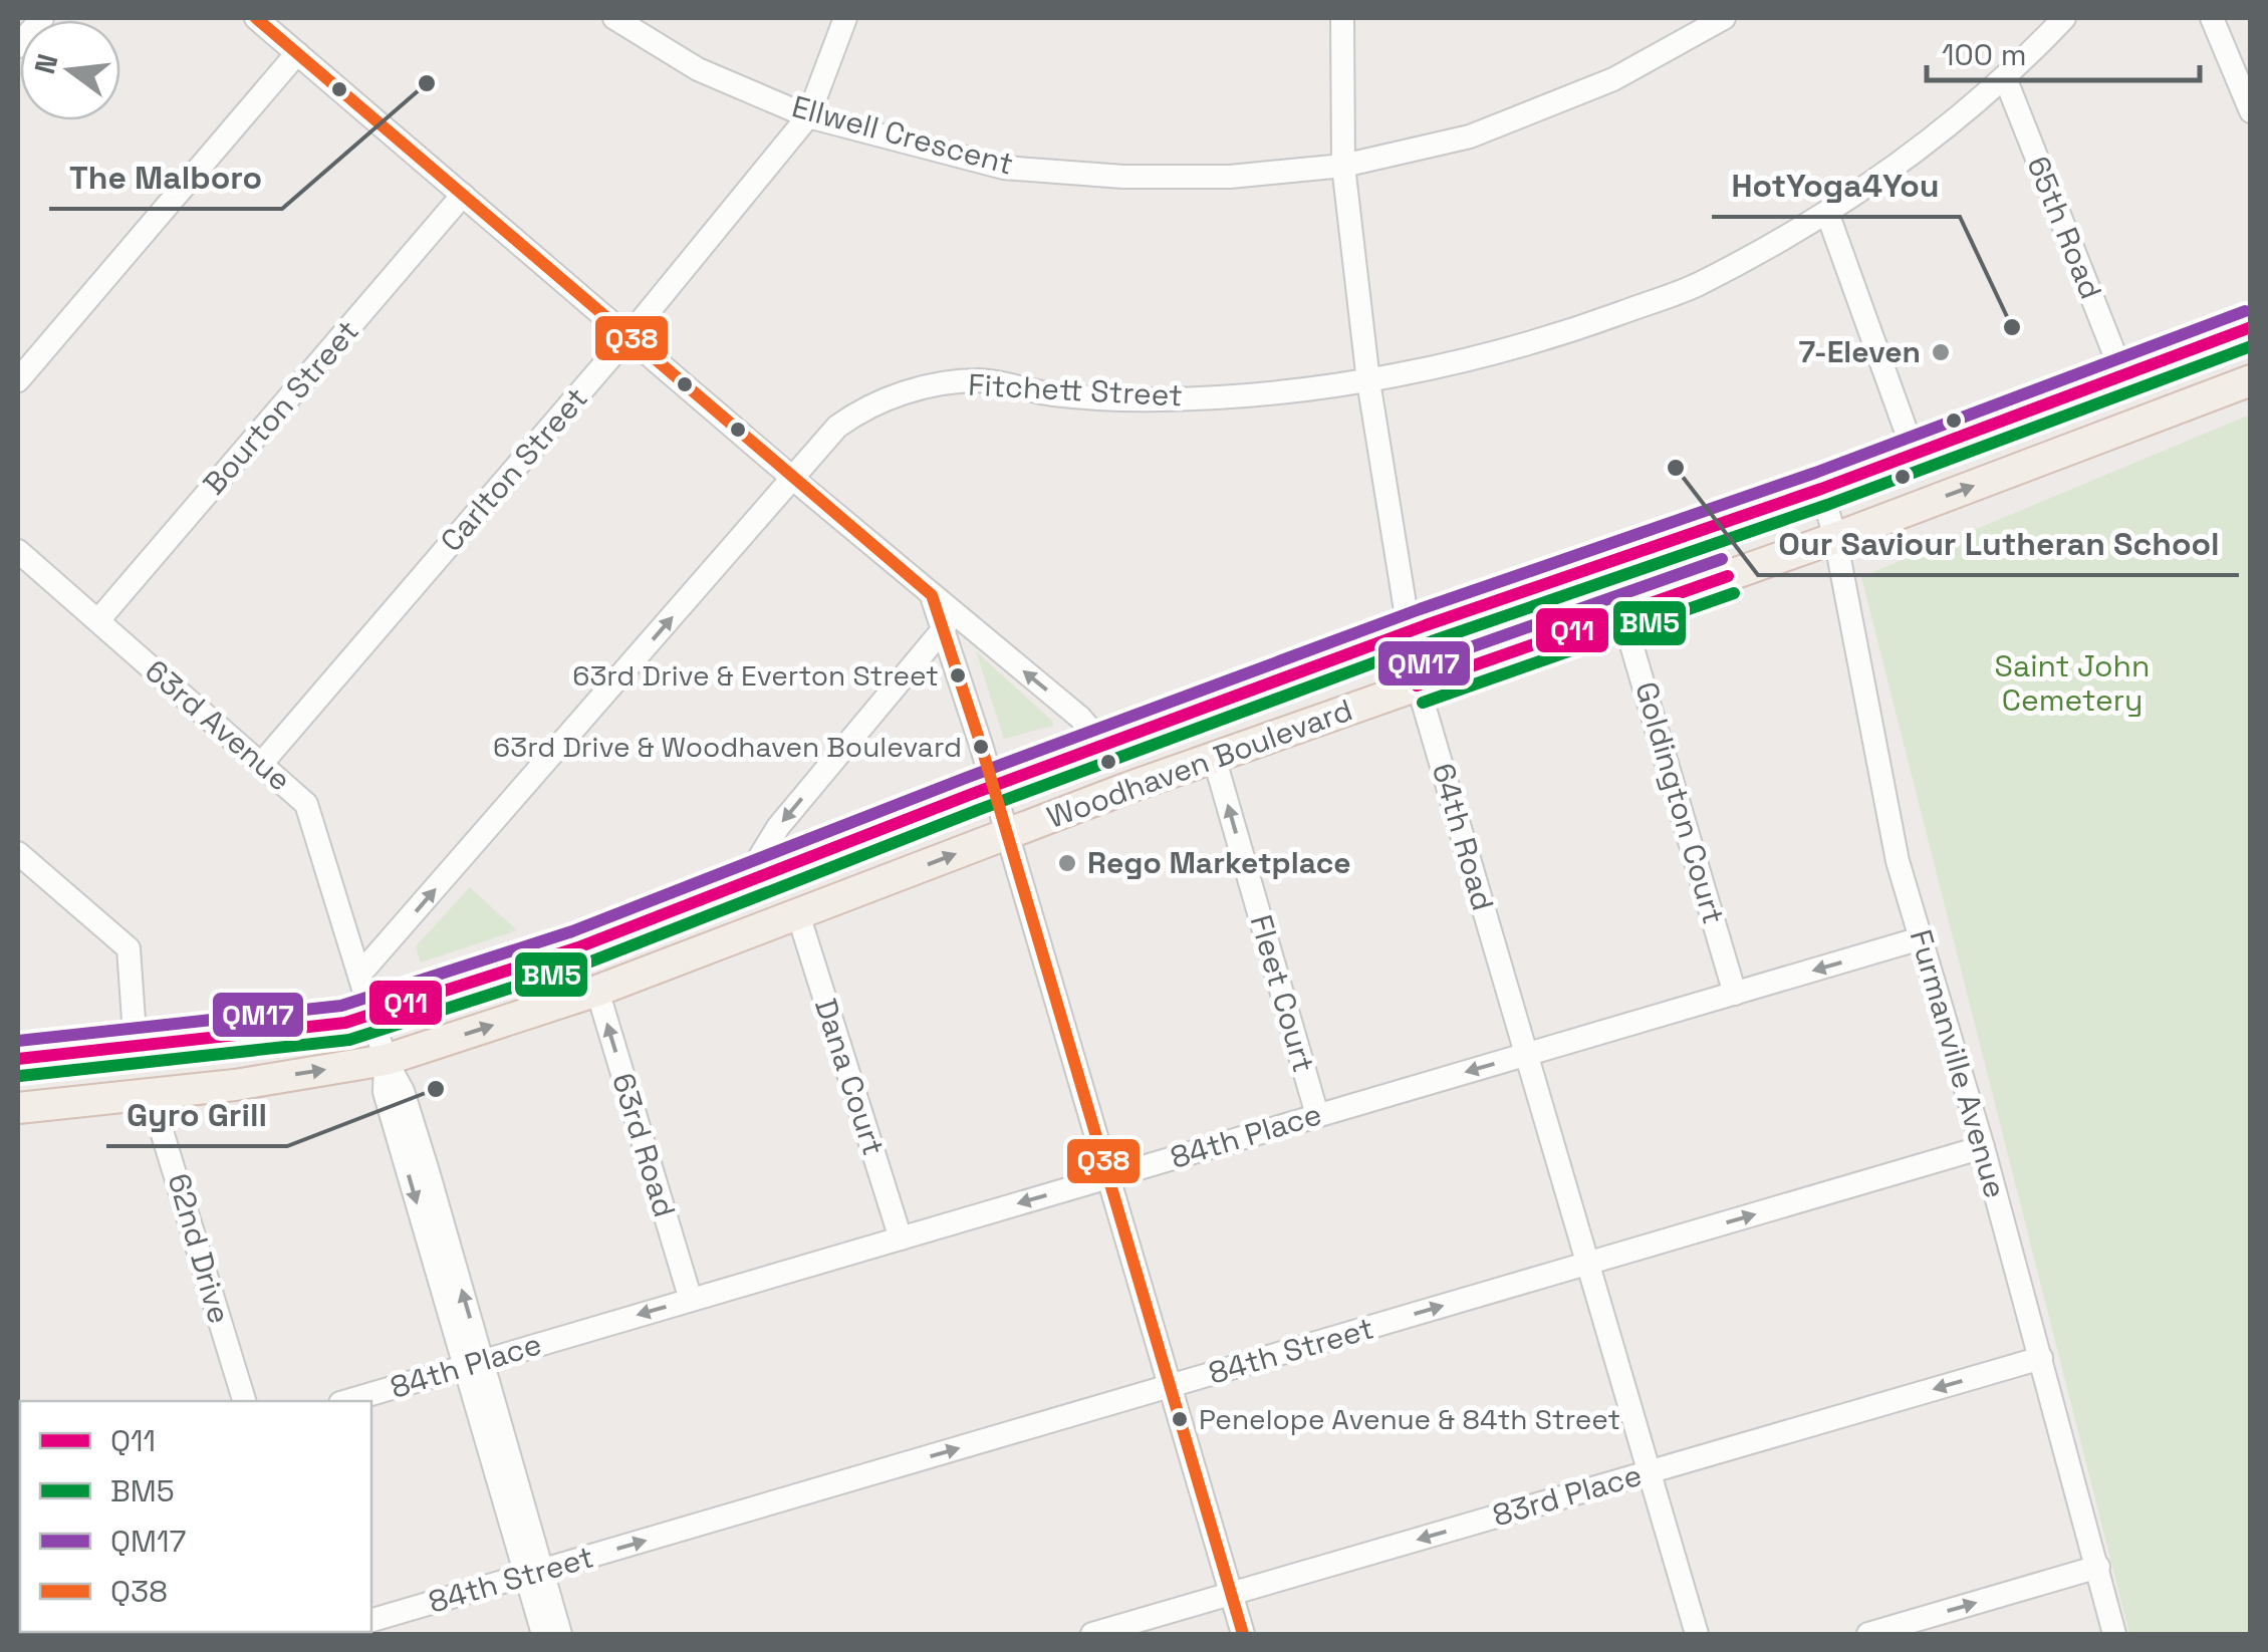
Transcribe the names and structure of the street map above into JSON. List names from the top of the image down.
{
  "streets": {
    "main road": ["Woodhaven Boulevard"],
    "street": [
      "Ellwell Crescent",
      "65th Road",
      "Fitchett Street",
      "Bourton Street",
      "Carlton Street",
      "63rd Avenue",
      "Goldington Court",
      "64th Road",
      "Fleet Court",
      "Furmanville Avenue",
      "Dana Court",
      "84th Place",
      "63rd Road",
      "62nd Drive",
      "84th Street",
      "83rd Place"
    ]
  },
  "crossings": [
    ["Ellwell Crescent", "Carlton Street"],
    ["Ellwell Crescent", "64th Road"],
    ["65th Road", "Fitchett Street"],
    ["65th Road", "Woodhaven Boulevard"],
    ["Fitchett Street", "63rd Avenue"],
    ["Fitchett Street", "64th Road"],
    ["Bourton Street", "63rd Avenue"],
    ["Carlton Street", "63rd Avenue"],
    ["63rd Avenue", "Woodhaven Boulevard"],
    ["63rd Avenue", "84th Place"],
    ["63rd Avenue", "84th Street"],
    ["Woodhaven Boulevard", "Goldington Court"],
    ["Woodhaven Boulevard", "64th Road"],
    ["Woodhaven Boulevard", "Fleet Court"],
    ["Woodhaven Boulevard", "Furmanville Avenue"],
    ["Woodhaven Boulevard", "Dana Court"],
    ["Woodhaven Boulevard", "63rd Road"],
    ["Woodhaven Boulevard", "62nd Drive"],
    ["Goldington Court", "84th Place"],
    ["64th Road", "84th Place"],
    ["64th Road", "84th Street"],
    ["64th Road", "83rd Place"],
    ["Fleet Court", "84th Place"],
    ["Furmanville Avenue", "84th Place"],
    ["Furmanville Avenue", "84th Street"],
    ["Furmanville Avenue", "83rd Place"],
    ["Dana Court", "84th Place"],
    ["84th Place", "63rd Road"]
  ],
  "one_way": [
    "Fleet Court",
    "84th Place",
    "63rd Road",
    "84th Street",
    "83rd Place"
  ],
  "parks": ["Saint John Cemetery"],
  "places": [
    "The Malboro",
    "HotYoga4You",
    "7-Eleven",
    "Our Saviour Lutheran School",
    "63rd Drive & Everton Street",
    "63rd Drive & Woodhaven Boulevard",
    "Rego Marketplace",
    "Gyro Grill",
    "Penelope Avenue & 84th Street"
  ],
  "lines": [
    "transit line Q38",
    "transit line QM17",
    "transit line Q11",
    "transit line BM5"
  ],
  "legend": [
    "Q11",
    "BM5",
    "QM17",
    "Q38"
  ],
  "scale_bar": "100 m",
  "north": "left"
}
